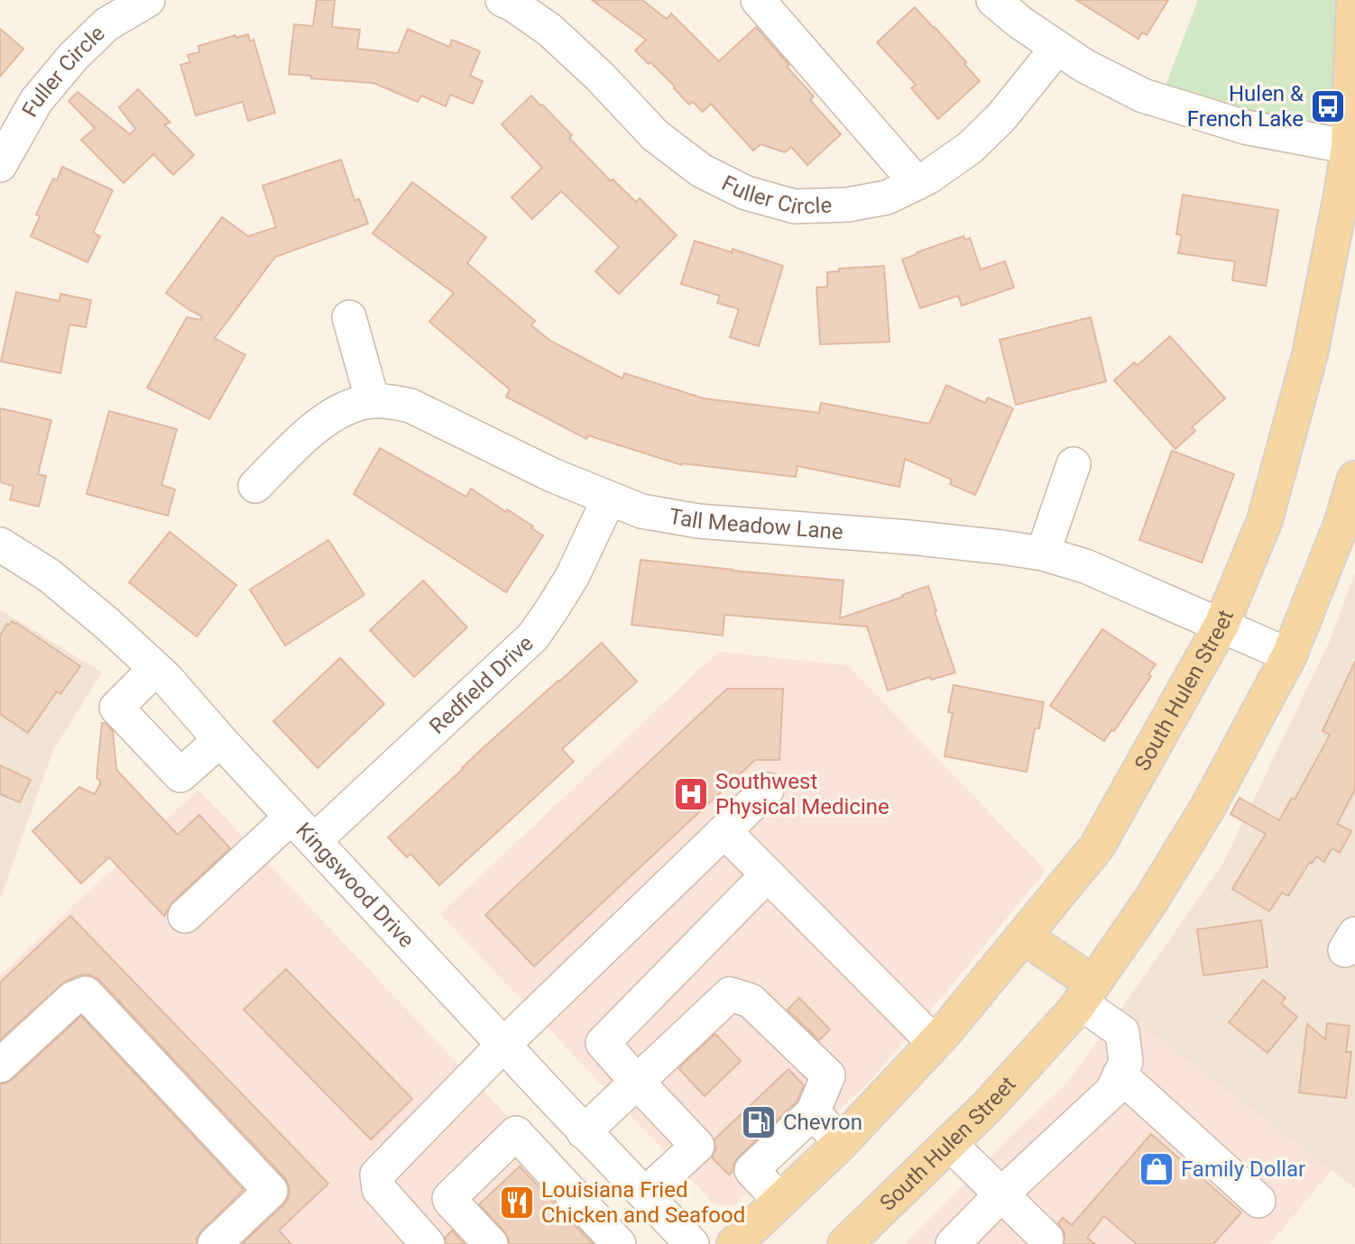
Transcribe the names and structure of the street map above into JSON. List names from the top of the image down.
{
  "streets": {
    "main road": ["South Hulen Street"],
    "street": [
      "Fuller Circle",
      "Tall Meadow Lane",
      "Redfield Drive",
      "Kingswood Drive"
    ]
  },
  "crossings": [
    ["Tall Meadow Lane", "Redfield Drive"],
    ["Tall Meadow Lane", "South Hulen Street"],
    ["Redfield Drive", "Kingswood Drive"]
  ],
  "places": {
    "bus stop": ["Hulen & French Lake"],
    "hospital": ["Southwest Physical Medicine"],
    "fuel station": ["Chevron"],
    "shop": ["Family Dollar"],
    "restaurant": ["Louisiana Fried Chicken and Seafood"]
  }
}
